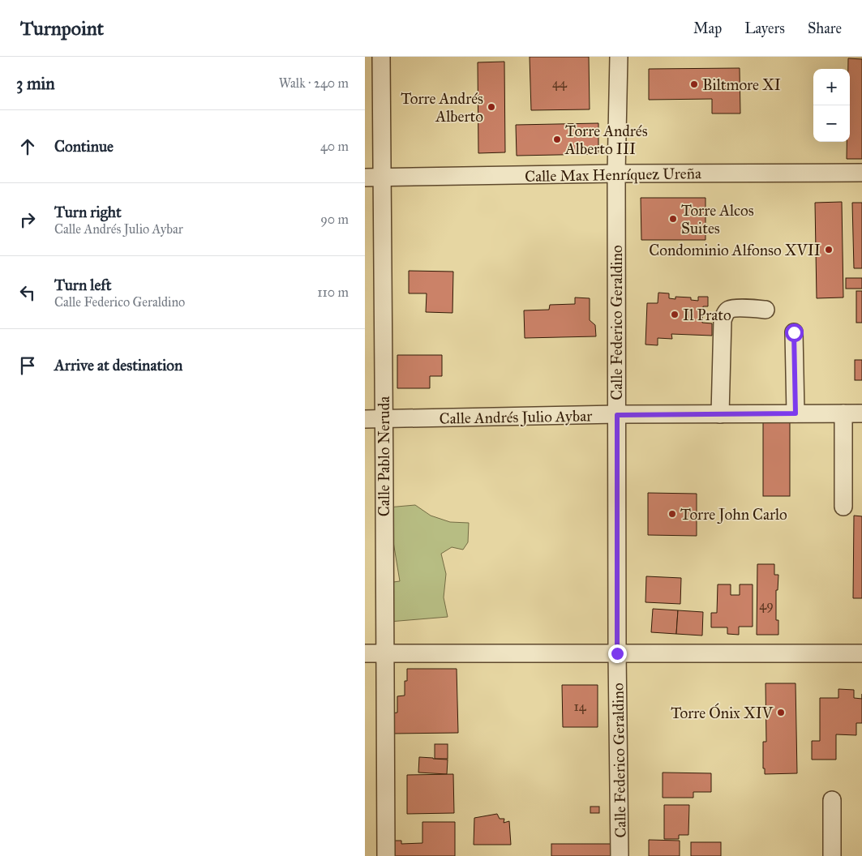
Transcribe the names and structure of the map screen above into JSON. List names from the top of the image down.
{
  "streets": {
    "street": [
      "Calle Max Henríquez Ureña",
      "Calle Federico Geraldino",
      "Calle Andrés Julio Aybar",
      "Calle Pablo Neruda"
    ]
  },
  "crossings": [
    ["Calle Max Henríquez Ureña", "Calle Federico Geraldino"],
    ["Calle Max Henríquez Ureña", "Calle Pablo Neruda"],
    ["Calle Federico Geraldino", "Calle Andrés Julio Aybar"],
    ["Calle Andrés Julio Aybar", "Calle Pablo Neruda"]
  ],
  "places": [
    "Biltmore XI",
    "Torre Andrés Alberto",
    "Torre Andrés Alberto III",
    "Torre Alcos Suites",
    "Condominio Alfonso XVII",
    "Il Prato",
    "Torre John Carlo",
    "Torre Ónix XIV"
  ],
  "house_numbers": ["44", "49", "14"],
  "page": {
    "header": "Turnpoint",
    "nav": ["Map", "Layers", "Share"],
    "heading": ["3 min", "Walk · 240 m"],
    "map_buttons": ["+", "−"],
    "list": [
      ["Continue", "40 m"],
      ["Turn right", "Calle Andrés Julio Aybar", "90 m"],
      ["Turn left", "Calle Federico Geraldino", "110 m"],
      "Arrive at destination"
    ]
  }
}
